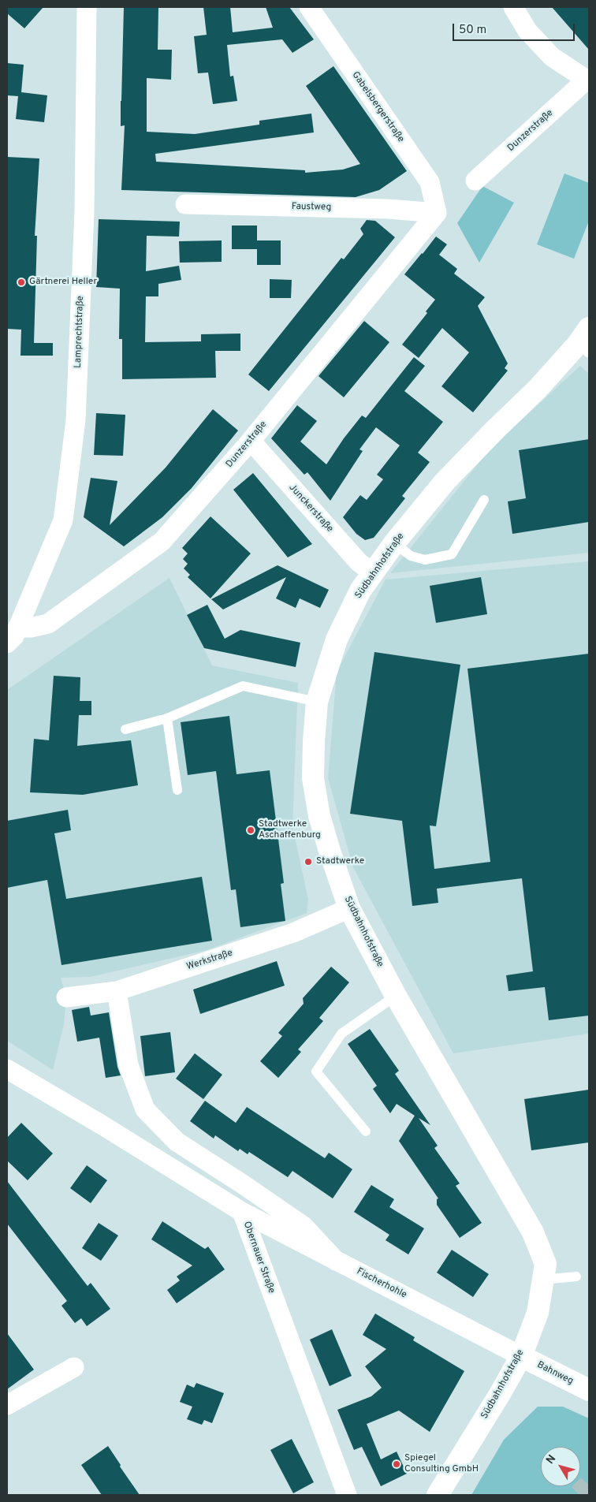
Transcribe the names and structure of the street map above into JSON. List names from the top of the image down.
{
  "streets": {
    "street": [
      "Gabelsbergerstraße",
      "Dunzerstraße",
      "Faustweg",
      "Lamprechtstraße",
      "Junckerstraße",
      "Südbahnhofstraße",
      "Werkstraße",
      "Obernauer Straße",
      "Fischerhohle",
      "Bahnweg"
    ]
  },
  "crossings": [
    ["Gabelsbergerstraße", "Dunzerstraße"],
    ["Gabelsbergerstraße", "Faustweg"],
    ["Dunzerstraße", "Faustweg"],
    ["Dunzerstraße", "Lamprechtstraße"],
    ["Dunzerstraße", "Junckerstraße"],
    ["Junckerstraße", "Südbahnhofstraße"],
    ["Südbahnhofstraße", "Werkstraße"],
    ["Südbahnhofstraße", "Fischerhohle"],
    ["Südbahnhofstraße", "Bahnweg"],
    ["Obernauer Straße", "Fischerhohle"],
    ["Fischerhohle", "Bahnweg"]
  ],
  "places": [
    "Gärtnerei Heller",
    "Stadtwerke Aschaffenburg",
    "Stadtwerke",
    "Spiegel Consulting GmbH"
  ],
  "scale_bar": "50 m",
  "north": "top left"
}
